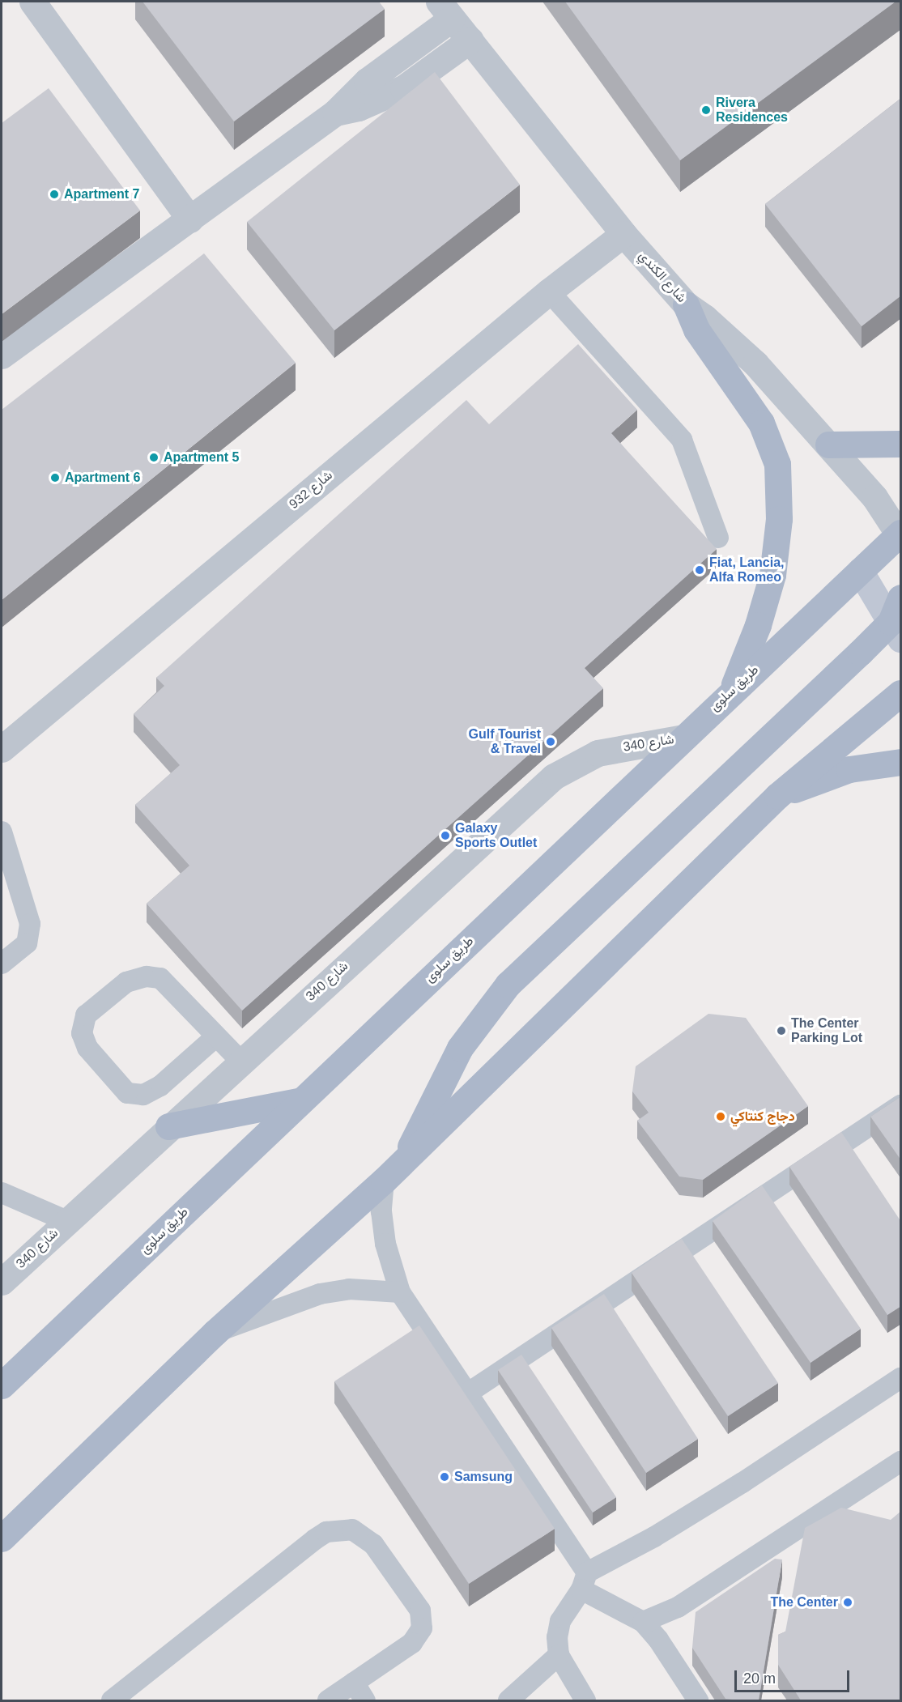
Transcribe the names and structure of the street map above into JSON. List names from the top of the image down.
{
  "streets": {
    "main road": ["طريق سلوى"],
    "street": ["شارع الكندي", "شارع 932", "شارع 340"]
  },
  "crossings": [
    ["شارع الكندي", "شارع 932"],
    ["شارع الكندي", "طريق سلوى"],
    ["طريق سلوى", "شارع 340"]
  ],
  "places": [
    "Rivera Residences",
    "Apartment 7",
    "Apartment 5",
    "Apartment 6",
    "Fiat, Lancia, Alfa Romeo",
    "Gulf Tourist & Travel",
    "Galaxy Sports Outlet",
    "The Center Parking Lot",
    "دجاج كنتاكي",
    "Samsung",
    "The Center"
  ],
  "scale_bar": "20 m"
}
